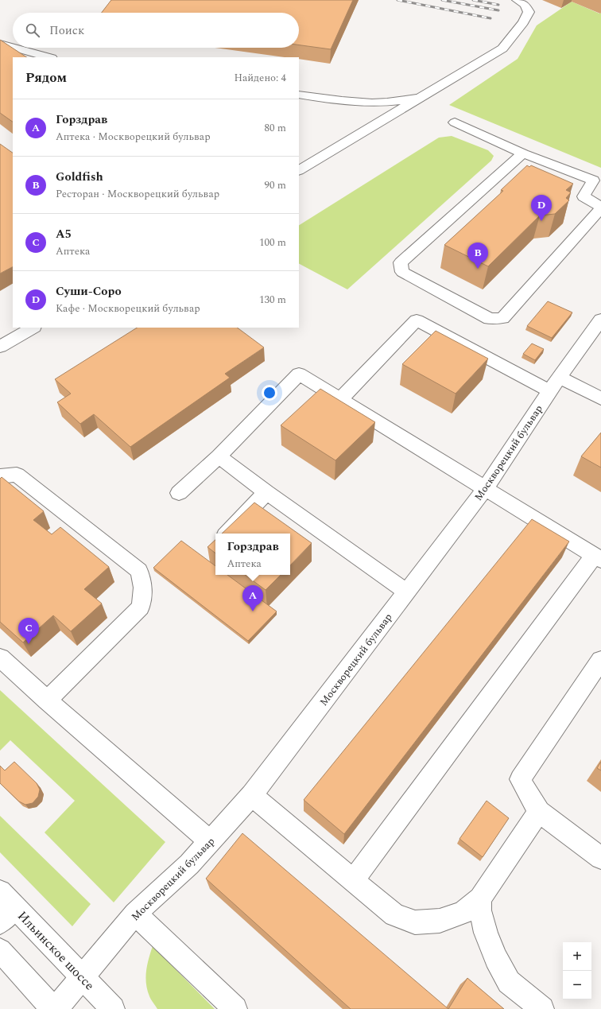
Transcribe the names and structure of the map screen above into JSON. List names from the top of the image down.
{
  "streets": {
    "street": ["Москворецкий бульвар", "Ильинское шоссе"]
  },
  "crossings": [
    ["Москворецкий бульвар", "Ильинское шоссе"]
  ],
  "page": {
    "search": "Поиск",
    "heading": ["Рядом", "Найдено: 4"],
    "list": [
      {
        "mark": "A",
        "name": "Горздрав",
        "note": "Аптека · Москворецкий бульвар",
        "value": "80 m"
      },
      {
        "mark": "B",
        "name": "Goldfish",
        "note": "Ресторан · Москворецкий бульвар",
        "value": "90 m"
      },
      {
        "mark": "C",
        "name": "А5",
        "note": "Аптека",
        "value": "100 m"
      },
      {
        "mark": "D",
        "name": "Суши-Соро",
        "note": "Кафе · Москворецкий бульвар",
        "value": "130 m"
      }
    ],
    "pins": [
      "D",
      "B",
      "A",
      "C"
    ],
    "popup": ["Горздрав", "Аптека"],
    "map_buttons": ["+", "−"]
  }
}
